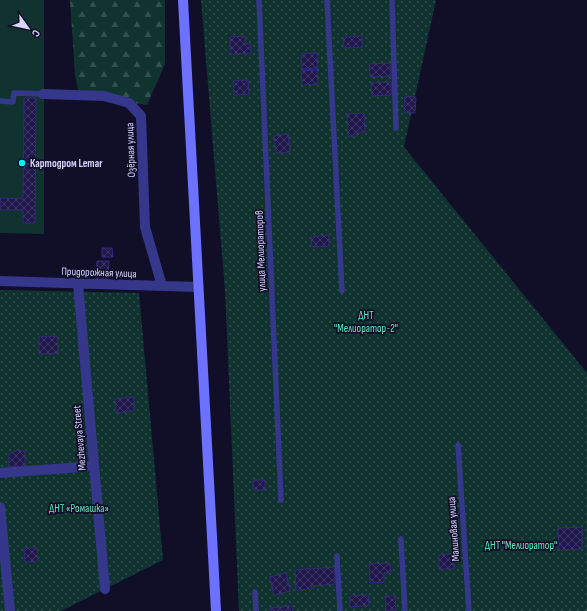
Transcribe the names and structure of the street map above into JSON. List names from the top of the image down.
{
  "streets": {
    "street": ["Озёрная улица", "Придорожная улица", "Mezhevaya Street"],
    "lane": ["улица Мелиораторов", "Малиновая улица"]
  },
  "crossings": [
    ["Озёрная улица", "Придорожная улица"],
    ["Придорожная улица", "Mezhevaya Street"]
  ],
  "parks": ["ДНТ \"Мелиоратор-2\"", "ДНТ «Ромашка»", "ДНТ \"Мелиоратор\""],
  "places": ["Картодром Lemar"],
  "north": "bottom right"
}
